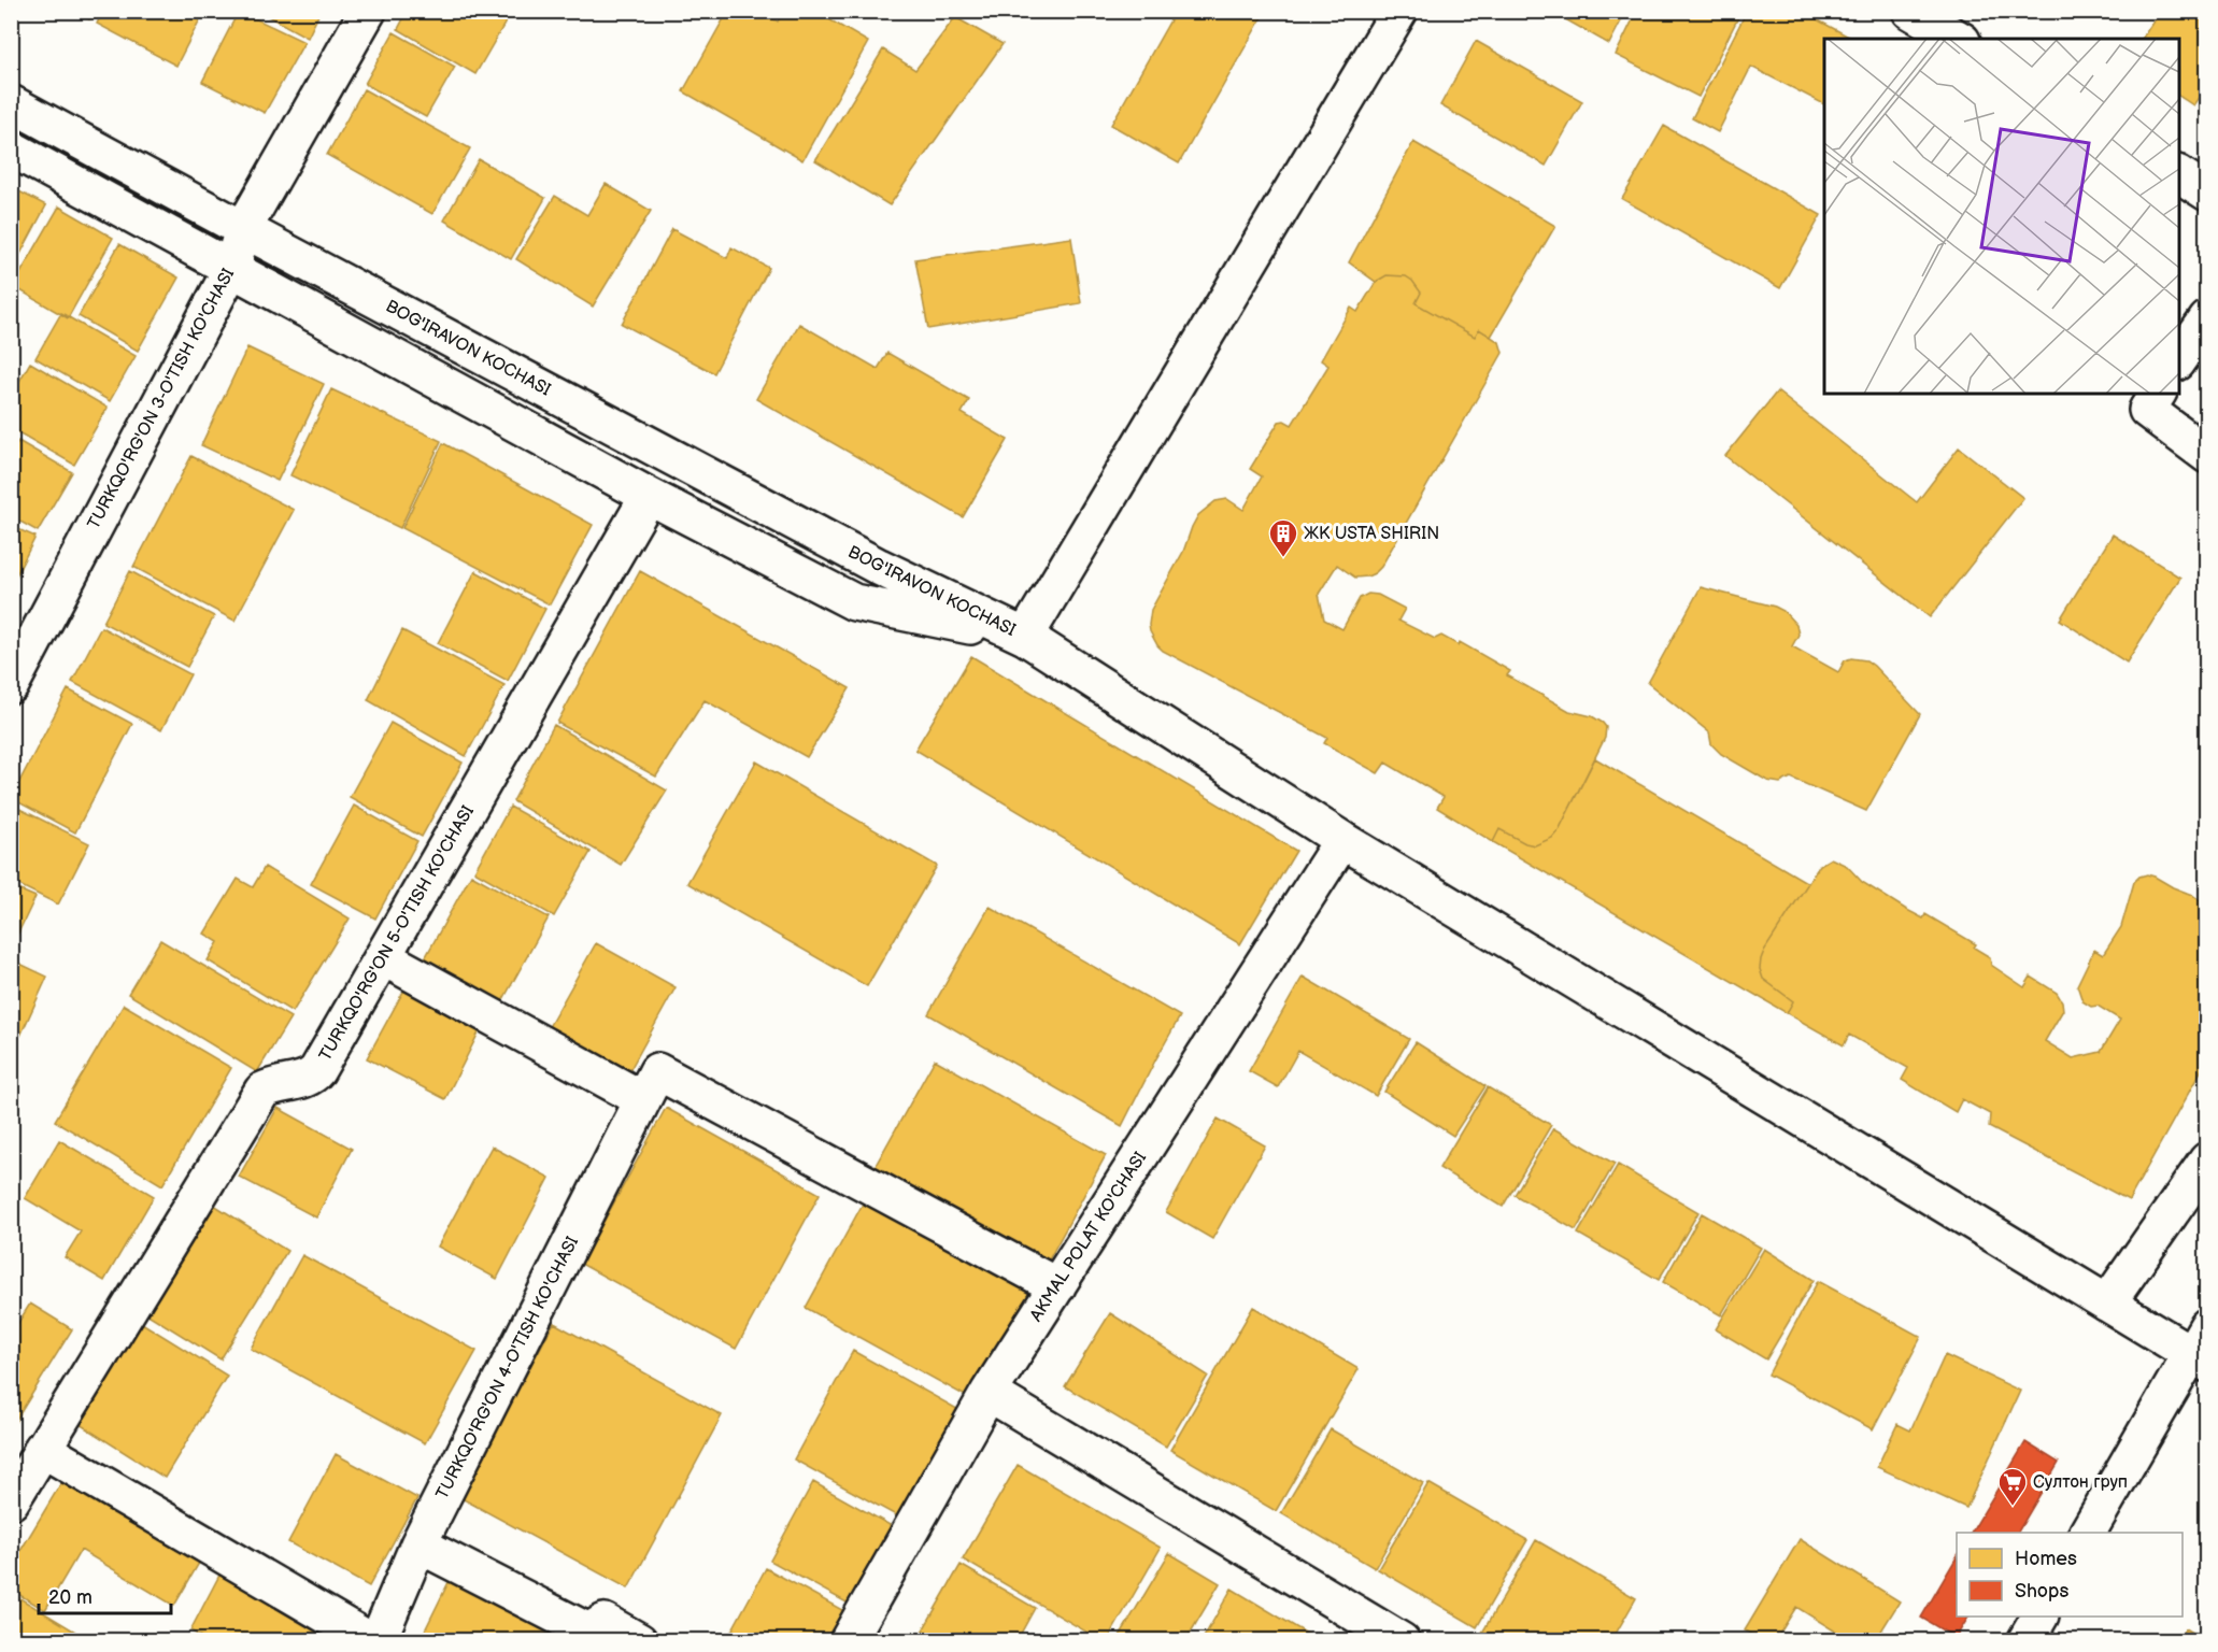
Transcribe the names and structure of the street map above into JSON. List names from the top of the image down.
{
  "streets": {
    "street": [
      "BOG'IRAVON KOCHASI",
      "TURKQO'RG'ON 3-O'TISH KO'CHASI",
      "TURKQO'RG'ON 5-O'TISH KO'CHASI",
      "AKMAL POLAT KO'CHASI",
      "TURKQO'RG'ON 4-O'TISH KO'CHASI"
    ]
  },
  "crossings": [
    ["BOG'IRAVON KOCHASI", "TURKQO'RG'ON 3-O'TISH KO'CHASI"],
    ["BOG'IRAVON KOCHASI", "TURKQO'RG'ON 5-O'TISH KO'CHASI"]
  ],
  "places": {
    "building": ["ЖК USTA SHIRIN"],
    "supermarket": ["Султон груп"]
  },
  "legend": ["Homes", "Shops"],
  "scale_bar": "20 m"
}
